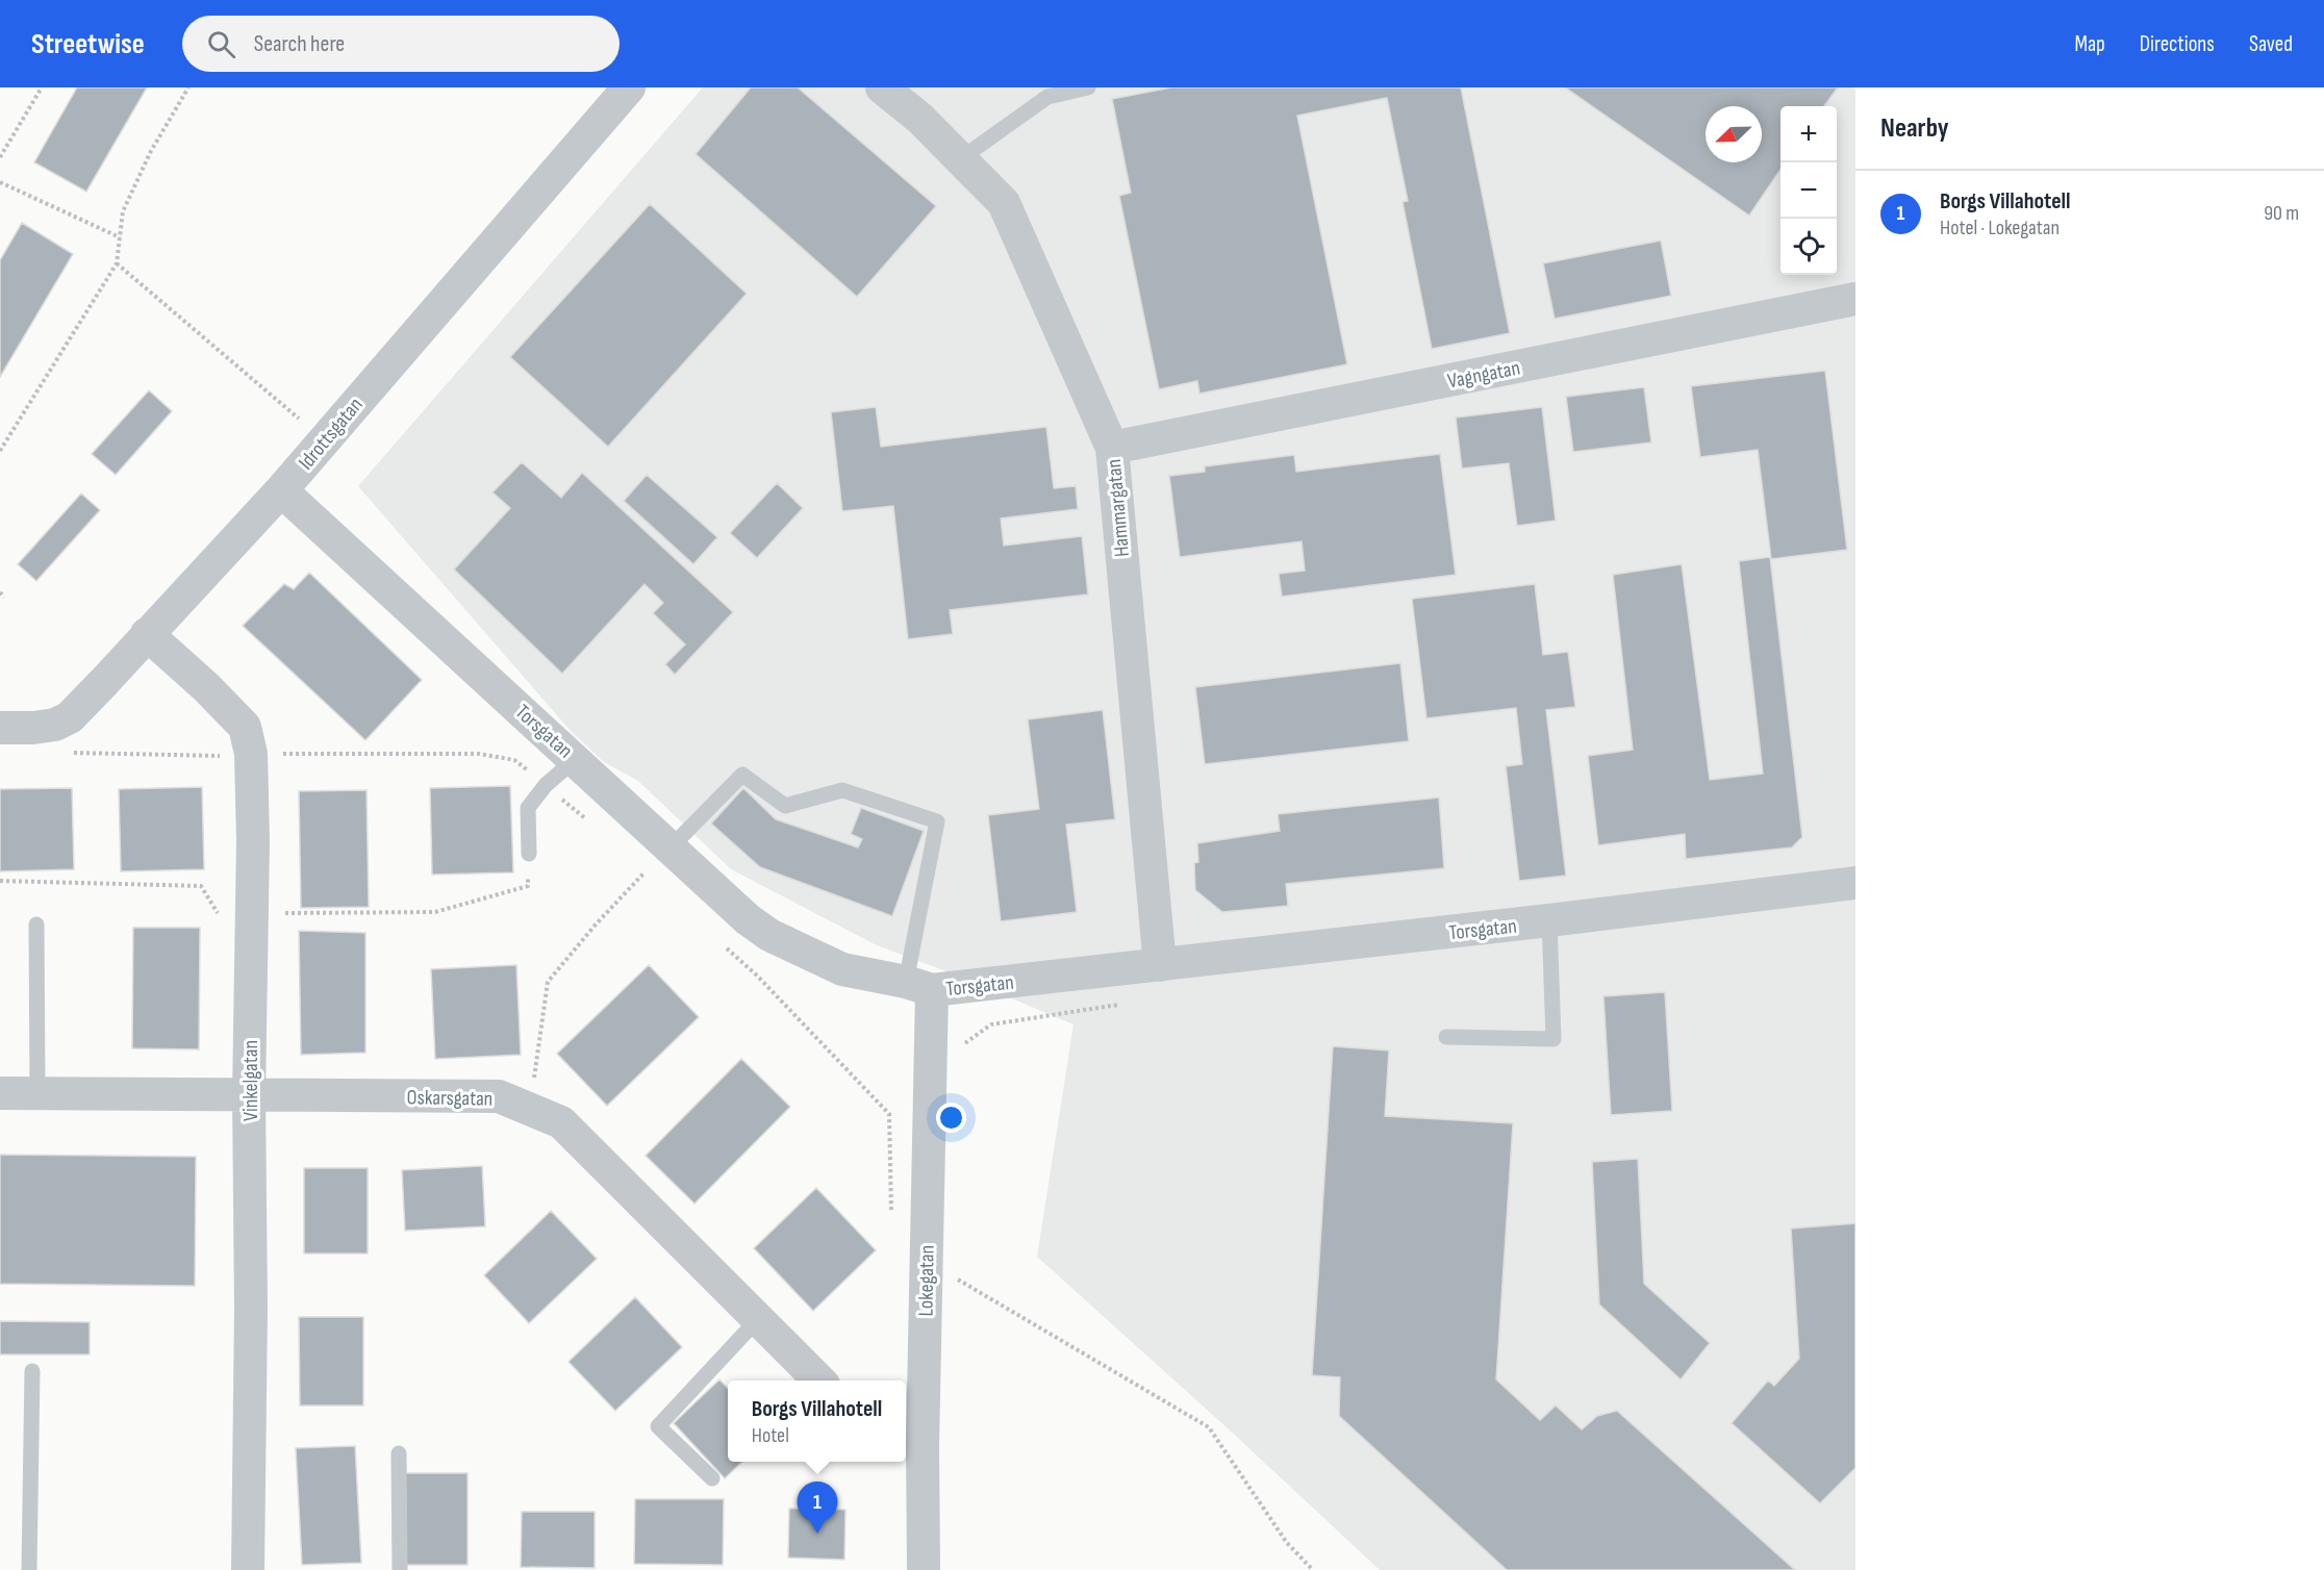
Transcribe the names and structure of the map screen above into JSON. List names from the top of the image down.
{
  "streets": {
    "street": [
      "Vagngatan",
      "Idrottsgatan",
      "Hammargatan",
      "Torsgatan",
      "Vinkelgatan",
      "Oskarsgatan",
      "Lokegatan"
    ]
  },
  "crossings": [
    ["Vagngatan", "Hammargatan"],
    ["Idrottsgatan", "Torsgatan"],
    ["Idrottsgatan", "Vinkelgatan"],
    ["Hammargatan", "Torsgatan"],
    ["Torsgatan", "Lokegatan"],
    ["Vinkelgatan", "Oskarsgatan"]
  ],
  "north": "bottom left",
  "page": {
    "header": "Streetwise",
    "search": "Search here",
    "nav": ["Map", "Directions", "Saved"],
    "heading": "Nearby",
    "map_buttons": ["+", "−"],
    "list": [
      {
        "mark": "1",
        "name": "Borgs Villahotell",
        "note": "Hotel · Lokegatan",
        "value": "90 m"
      }
    ],
    "popup": ["Borgs Villahotell", "Hotel"],
    "pins": "1"
  }
}
